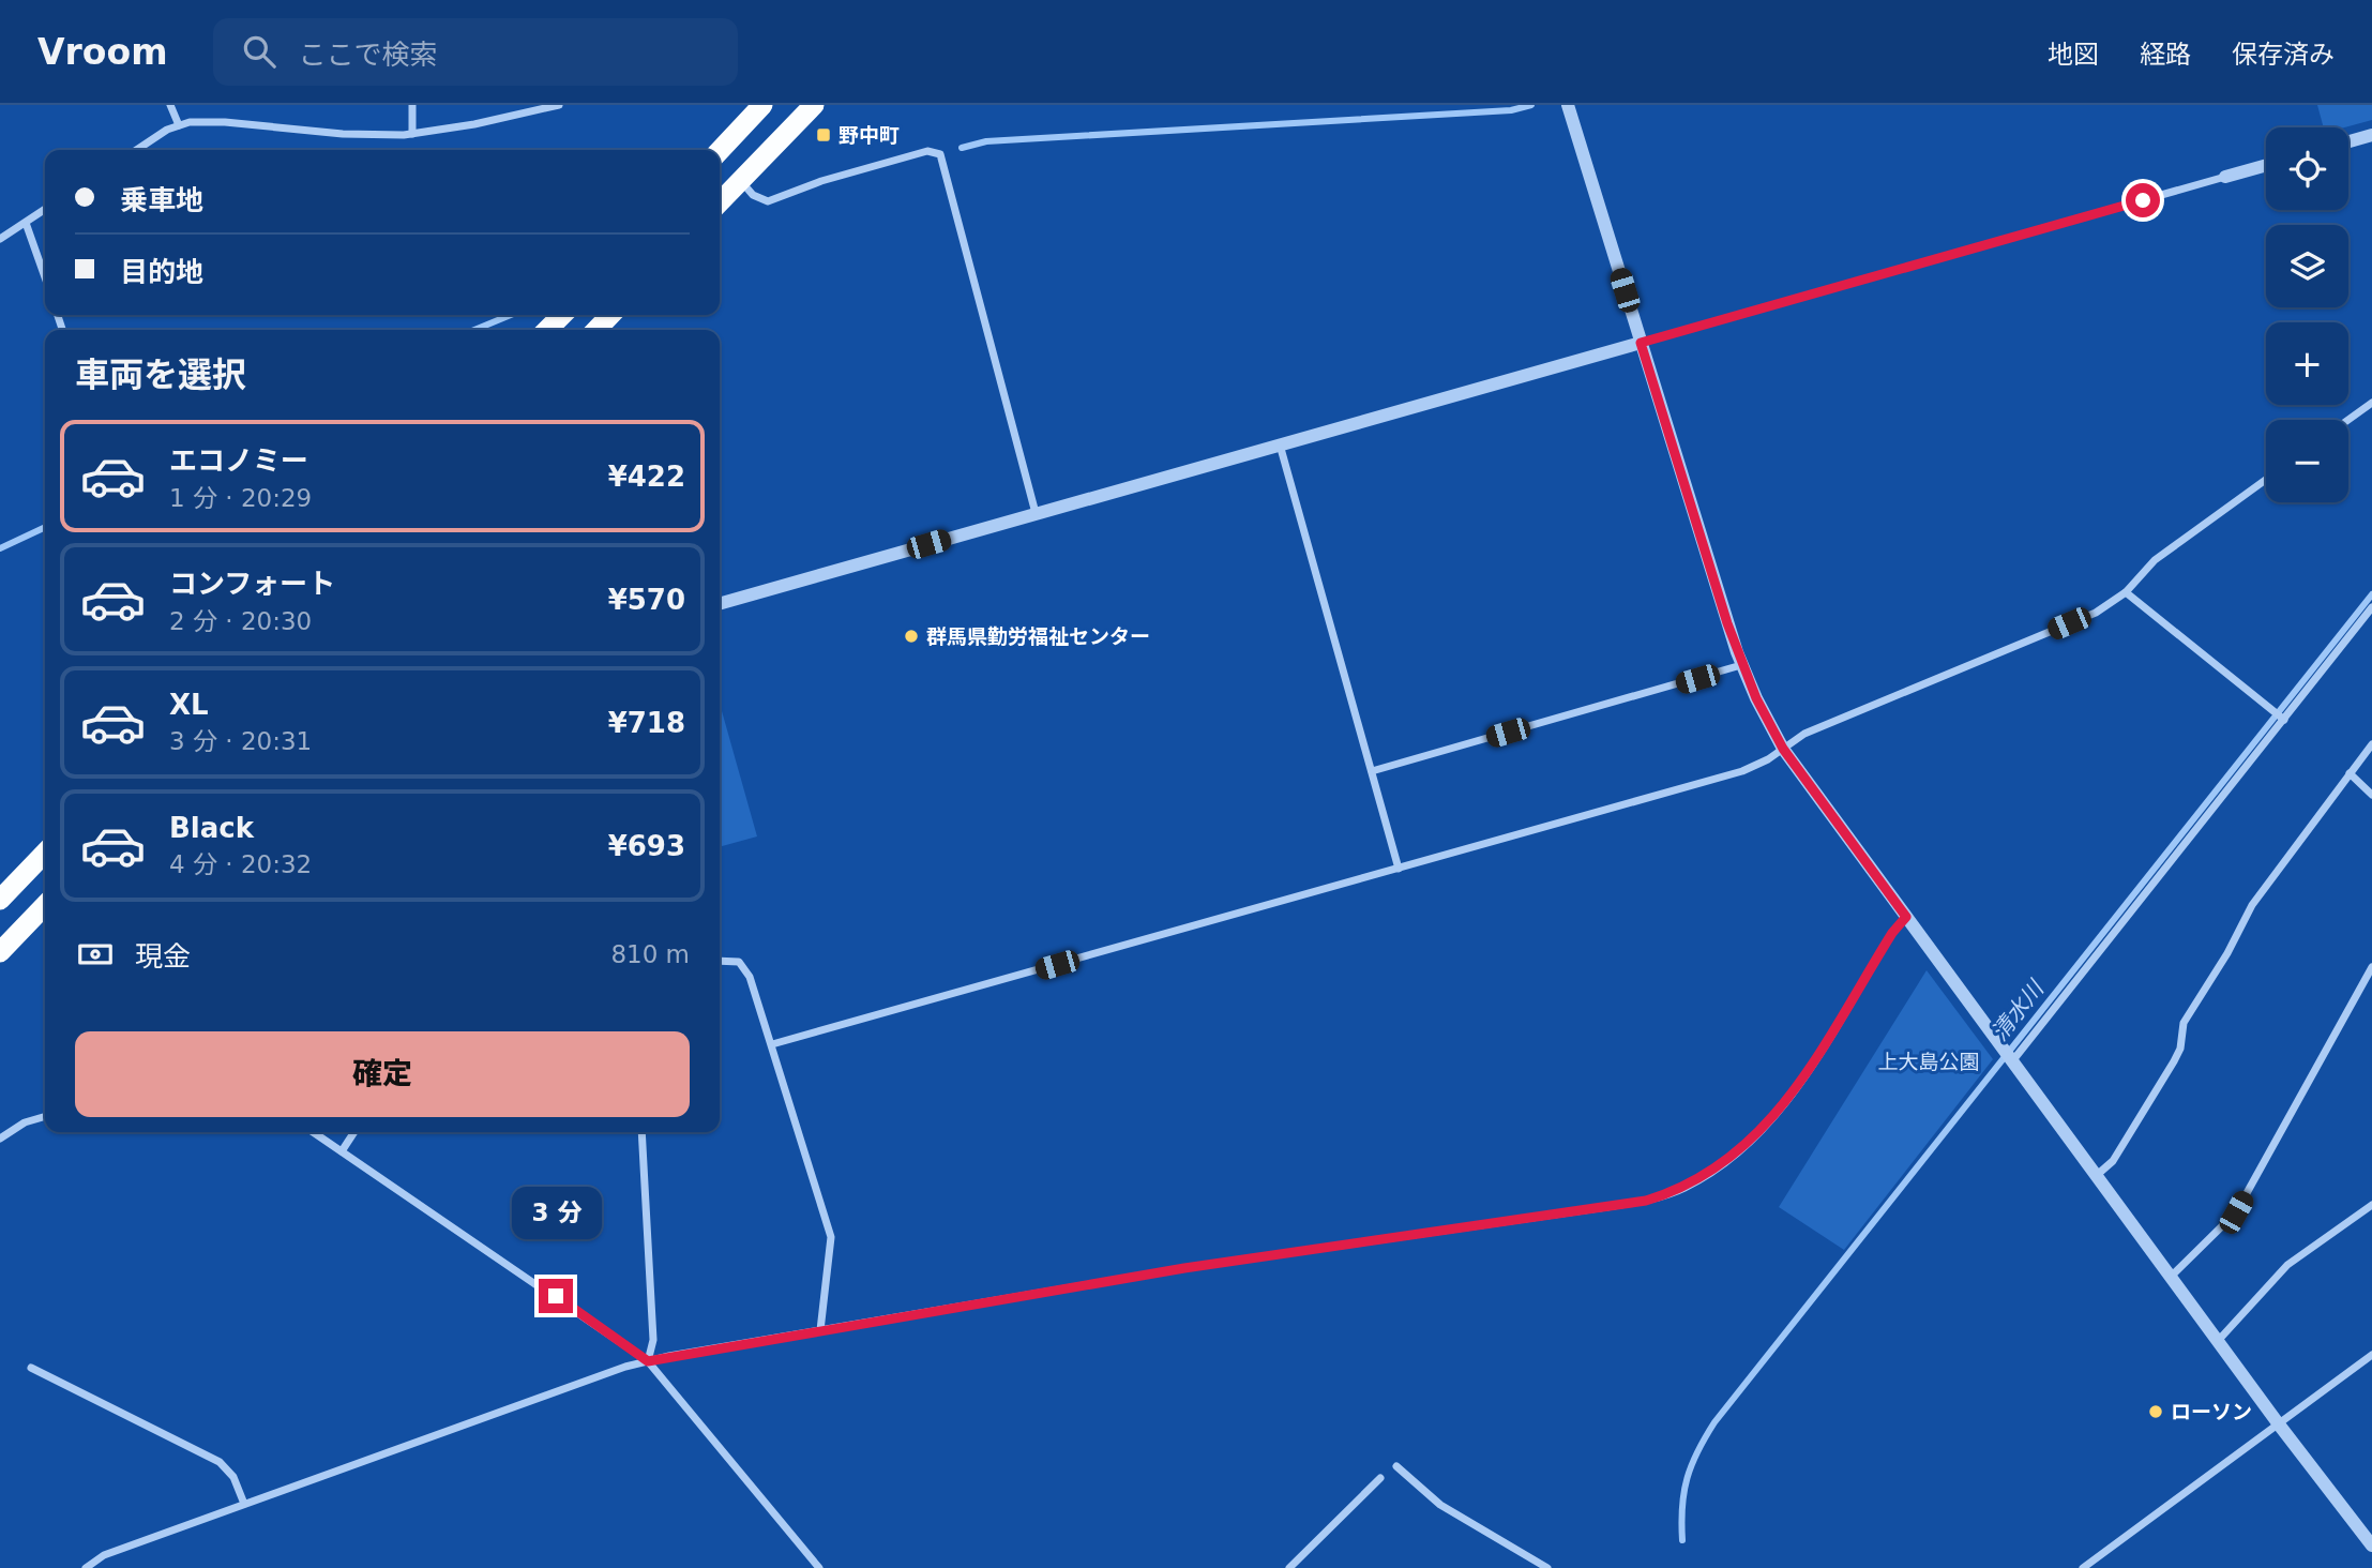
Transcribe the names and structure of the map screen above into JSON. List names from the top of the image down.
{
  "water": ["清水川"],
  "parks": ["上大島公園"],
  "places": {
    "transit": ["野中町"],
    "other": ["群馬県勤労福祉センター", "ローソン"]
  },
  "page": {
    "header": "Vroom",
    "search": "ここで検索",
    "nav": ["地図", "経路", "保存済み"],
    "map_buttons": ["+", "−"],
    "banner": ["乗車地", "目的地"],
    "heading": "車両を選択",
    "list": [
      {
        "name": "エコノミー",
        "note": "1 分 · 20:29",
        "value": "¥422"
      },
      {
        "name": "コンフォート",
        "note": "2 分 · 20:30",
        "value": "¥570"
      },
      {
        "name": "XL",
        "note": "3 分 · 20:31",
        "value": "¥718"
      },
      {
        "name": "Black",
        "note": "4 分 · 20:32",
        "value": "¥693"
      }
    ],
    "pay": ["現金", "810 m"],
    "buttons": "確定",
    "bubble": "3 分"
  }
}
